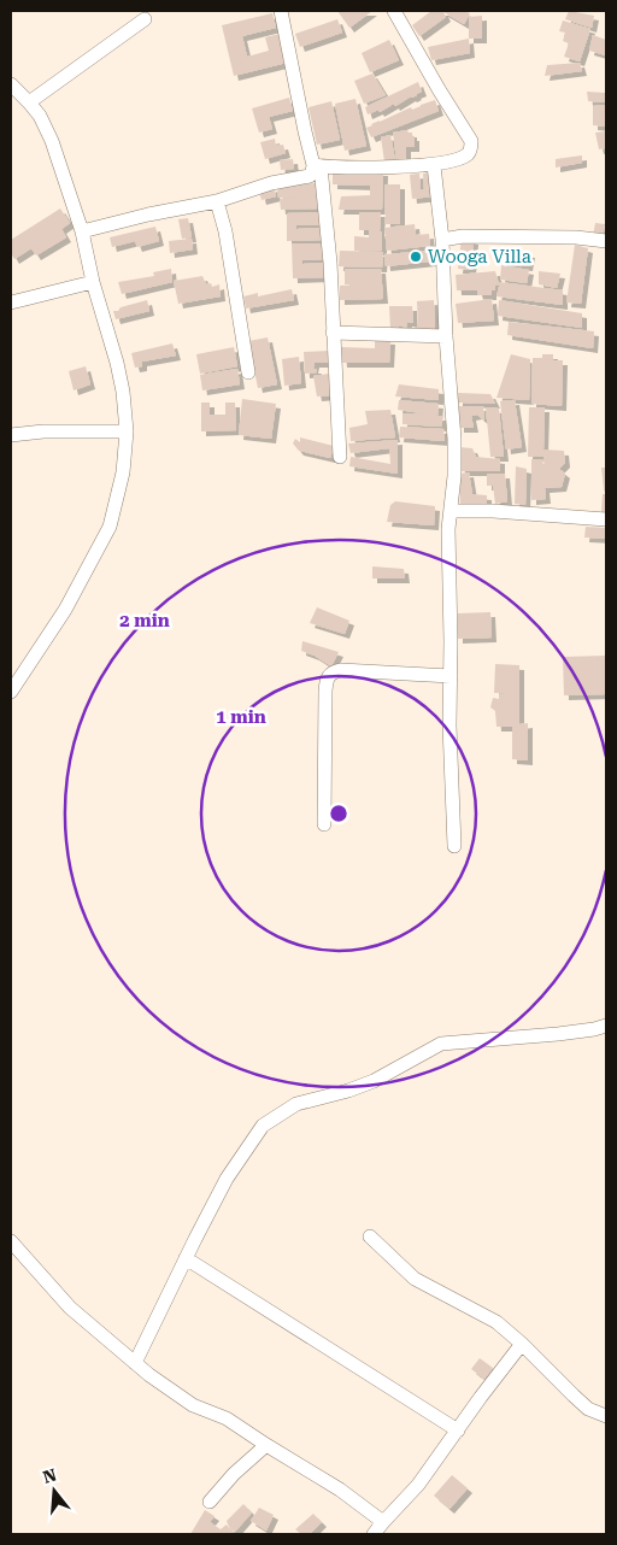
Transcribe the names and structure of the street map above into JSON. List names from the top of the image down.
{
  "places": ["Wooga Villa"],
  "north": "top",
  "rings": ["2 min", "1 min"]
}
